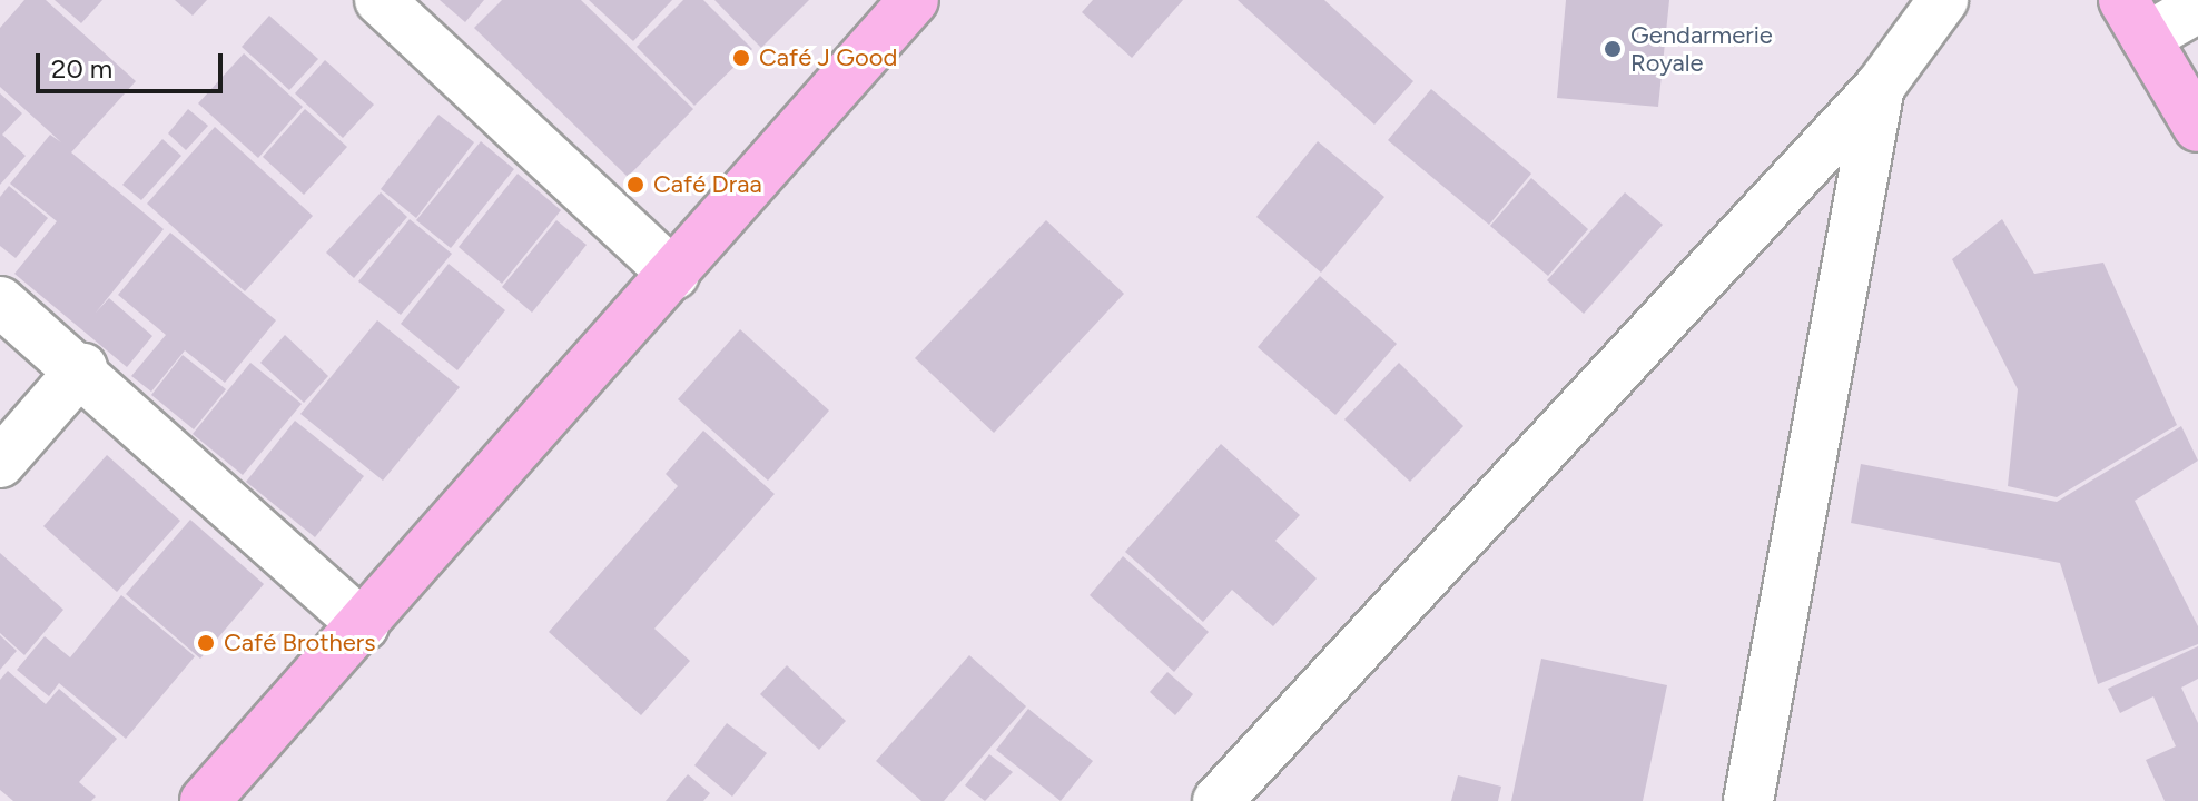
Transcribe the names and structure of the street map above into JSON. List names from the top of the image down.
{
  "places": [
    "Gendarmerie Royale",
    "Café J Good",
    "Café Draa",
    "Café Brothers"
  ],
  "scale_bar": "20 m"
}
